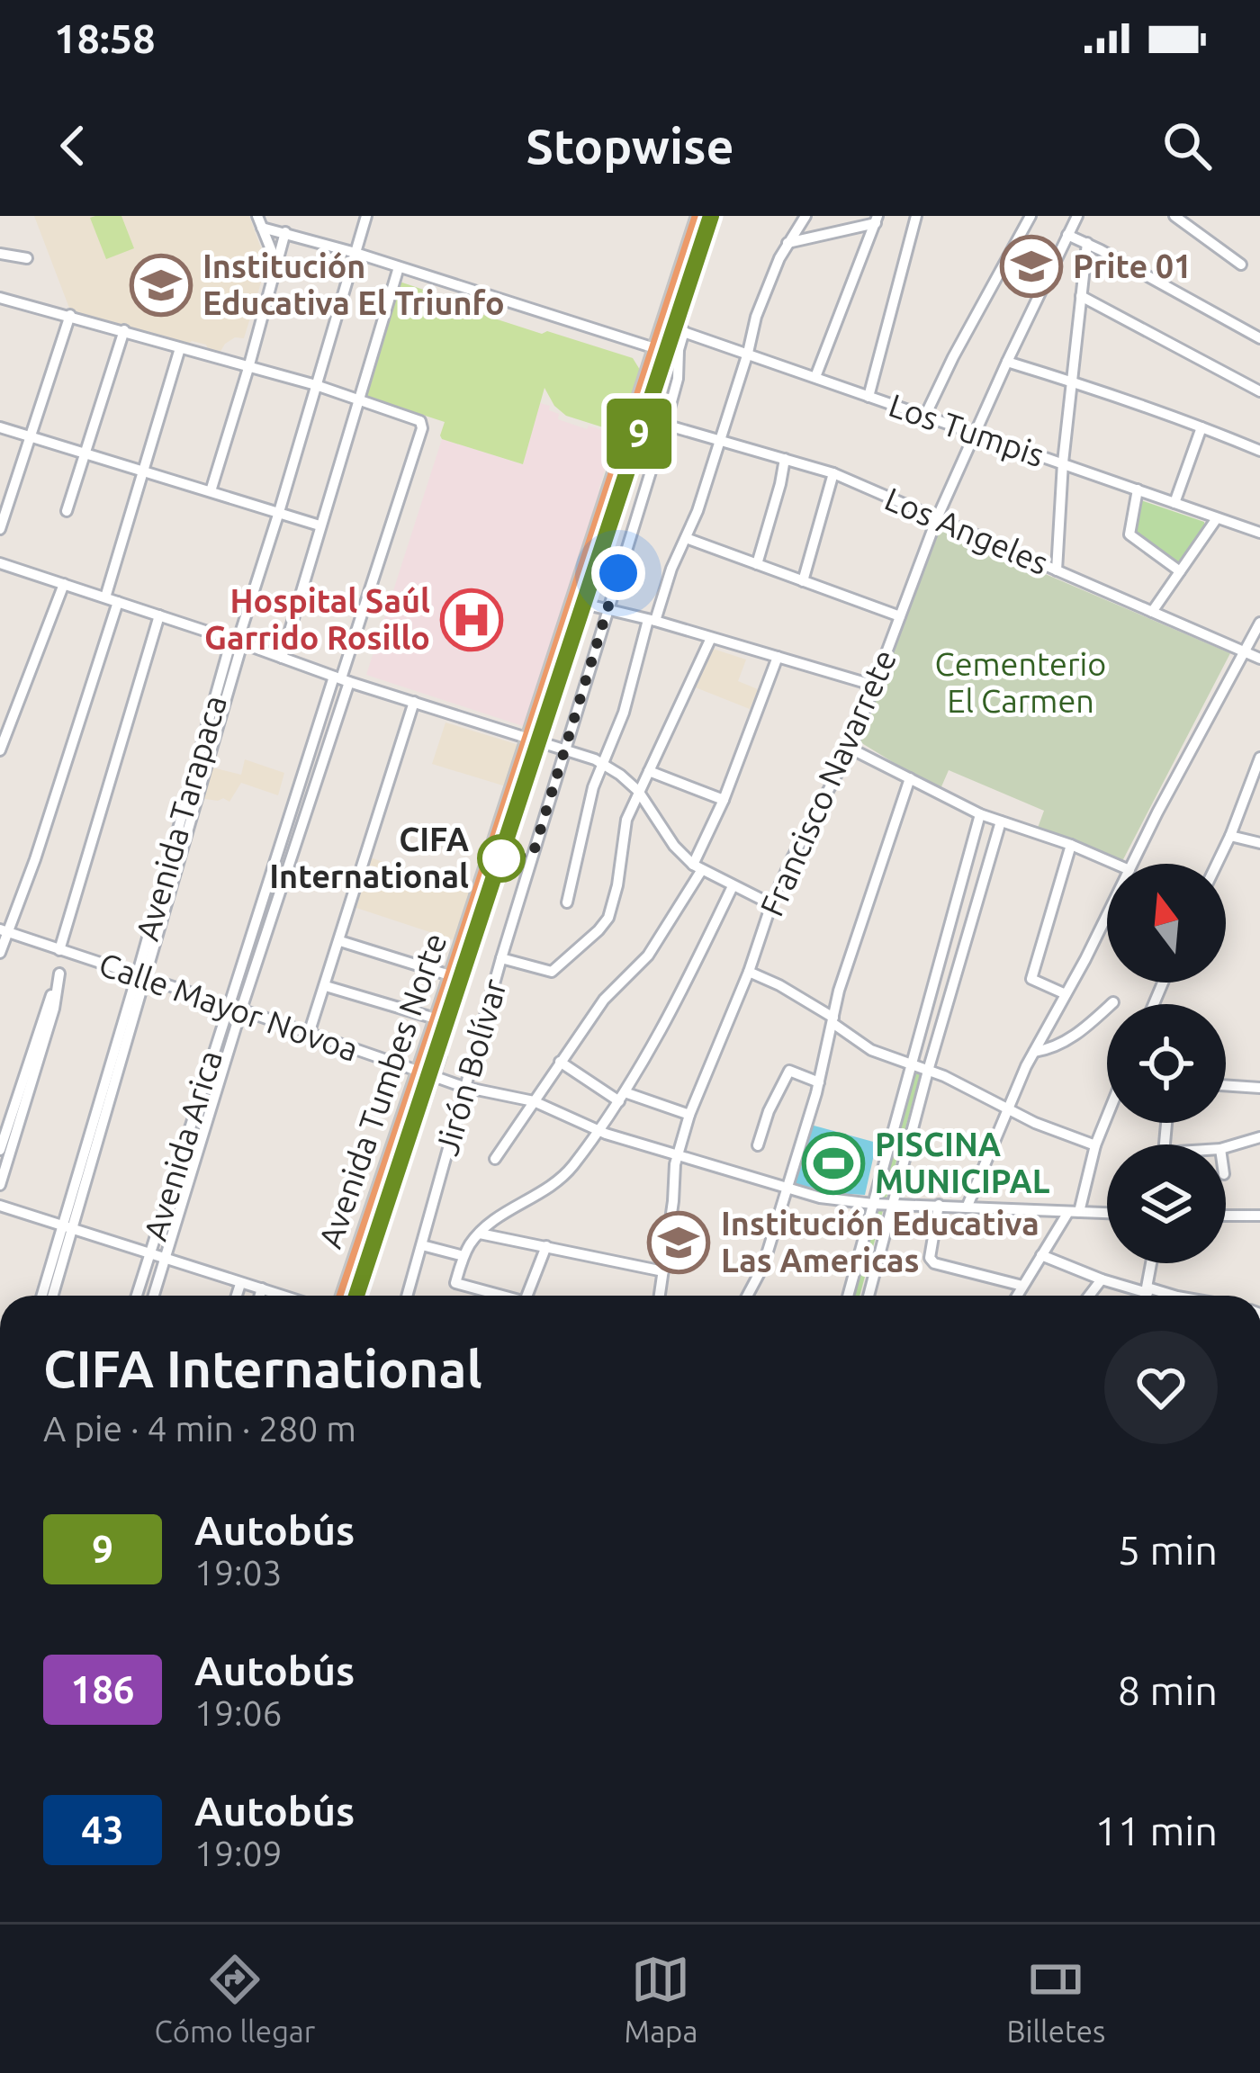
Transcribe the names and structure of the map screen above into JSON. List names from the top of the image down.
{
  "streets": {
    "highway": ["Avenida Tumbes Norte"],
    "street": [
      "Los Tumpis",
      "Los Angeles",
      "Francisco Navarrete",
      "Avenida Tarapaca",
      "Calle Mayor Novoa",
      "Jirón Bolívar",
      "Avenida Arica"
    ]
  },
  "crossings": [
    ["Los Tumpis", "Francisco Navarrete"],
    ["Los Tumpis", "Jirón Bolívar"],
    ["Los Tumpis", "Avenida Tumbes Norte"],
    ["Los Angeles", "Francisco Navarrete"],
    ["Los Angeles", "Jirón Bolívar"],
    ["Francisco Navarrete", "Calle Mayor Novoa"],
    ["Avenida Tarapaca", "Calle Mayor Novoa"],
    ["Calle Mayor Novoa", "Jirón Bolívar"],
    ["Calle Mayor Novoa", "Avenida Tumbes Norte"],
    ["Calle Mayor Novoa", "Avenida Arica"],
    ["Jirón Bolívar", "Avenida Tumbes Norte"]
  ],
  "parks": ["Cementerio El Carmen"],
  "places": {
    "school or university": ["Prite 01", "Institución Educativa El Triunfo", "Institución Educativa Las Americas"],
    "hospital": ["Hospital Saúl Garrido Rosillo"],
    "other": ["CIFA International"],
    "sports": ["PISCINA MUNICIPAL"]
  },
  "lines": ["bus line 9"],
  "north": "top",
  "page": {
    "status": "18:58",
    "header": "Stopwise",
    "on_map": "9",
    "heading": ["CIFA International", "A pie · 4 min · 280 m"],
    "list": [
      {
        "mark": "9",
        "name": "Autobús",
        "note": "19:03",
        "value": "5 min"
      },
      {
        "mark": "186",
        "name": "Autobús",
        "note": "19:06",
        "value": "8 min"
      },
      {
        "mark": "43",
        "name": "Autobús",
        "note": "19:09",
        "value": "11 min"
      }
    ],
    "tabs": ["Cómo llegar", "Mapa", "Billetes"]
  }
}
